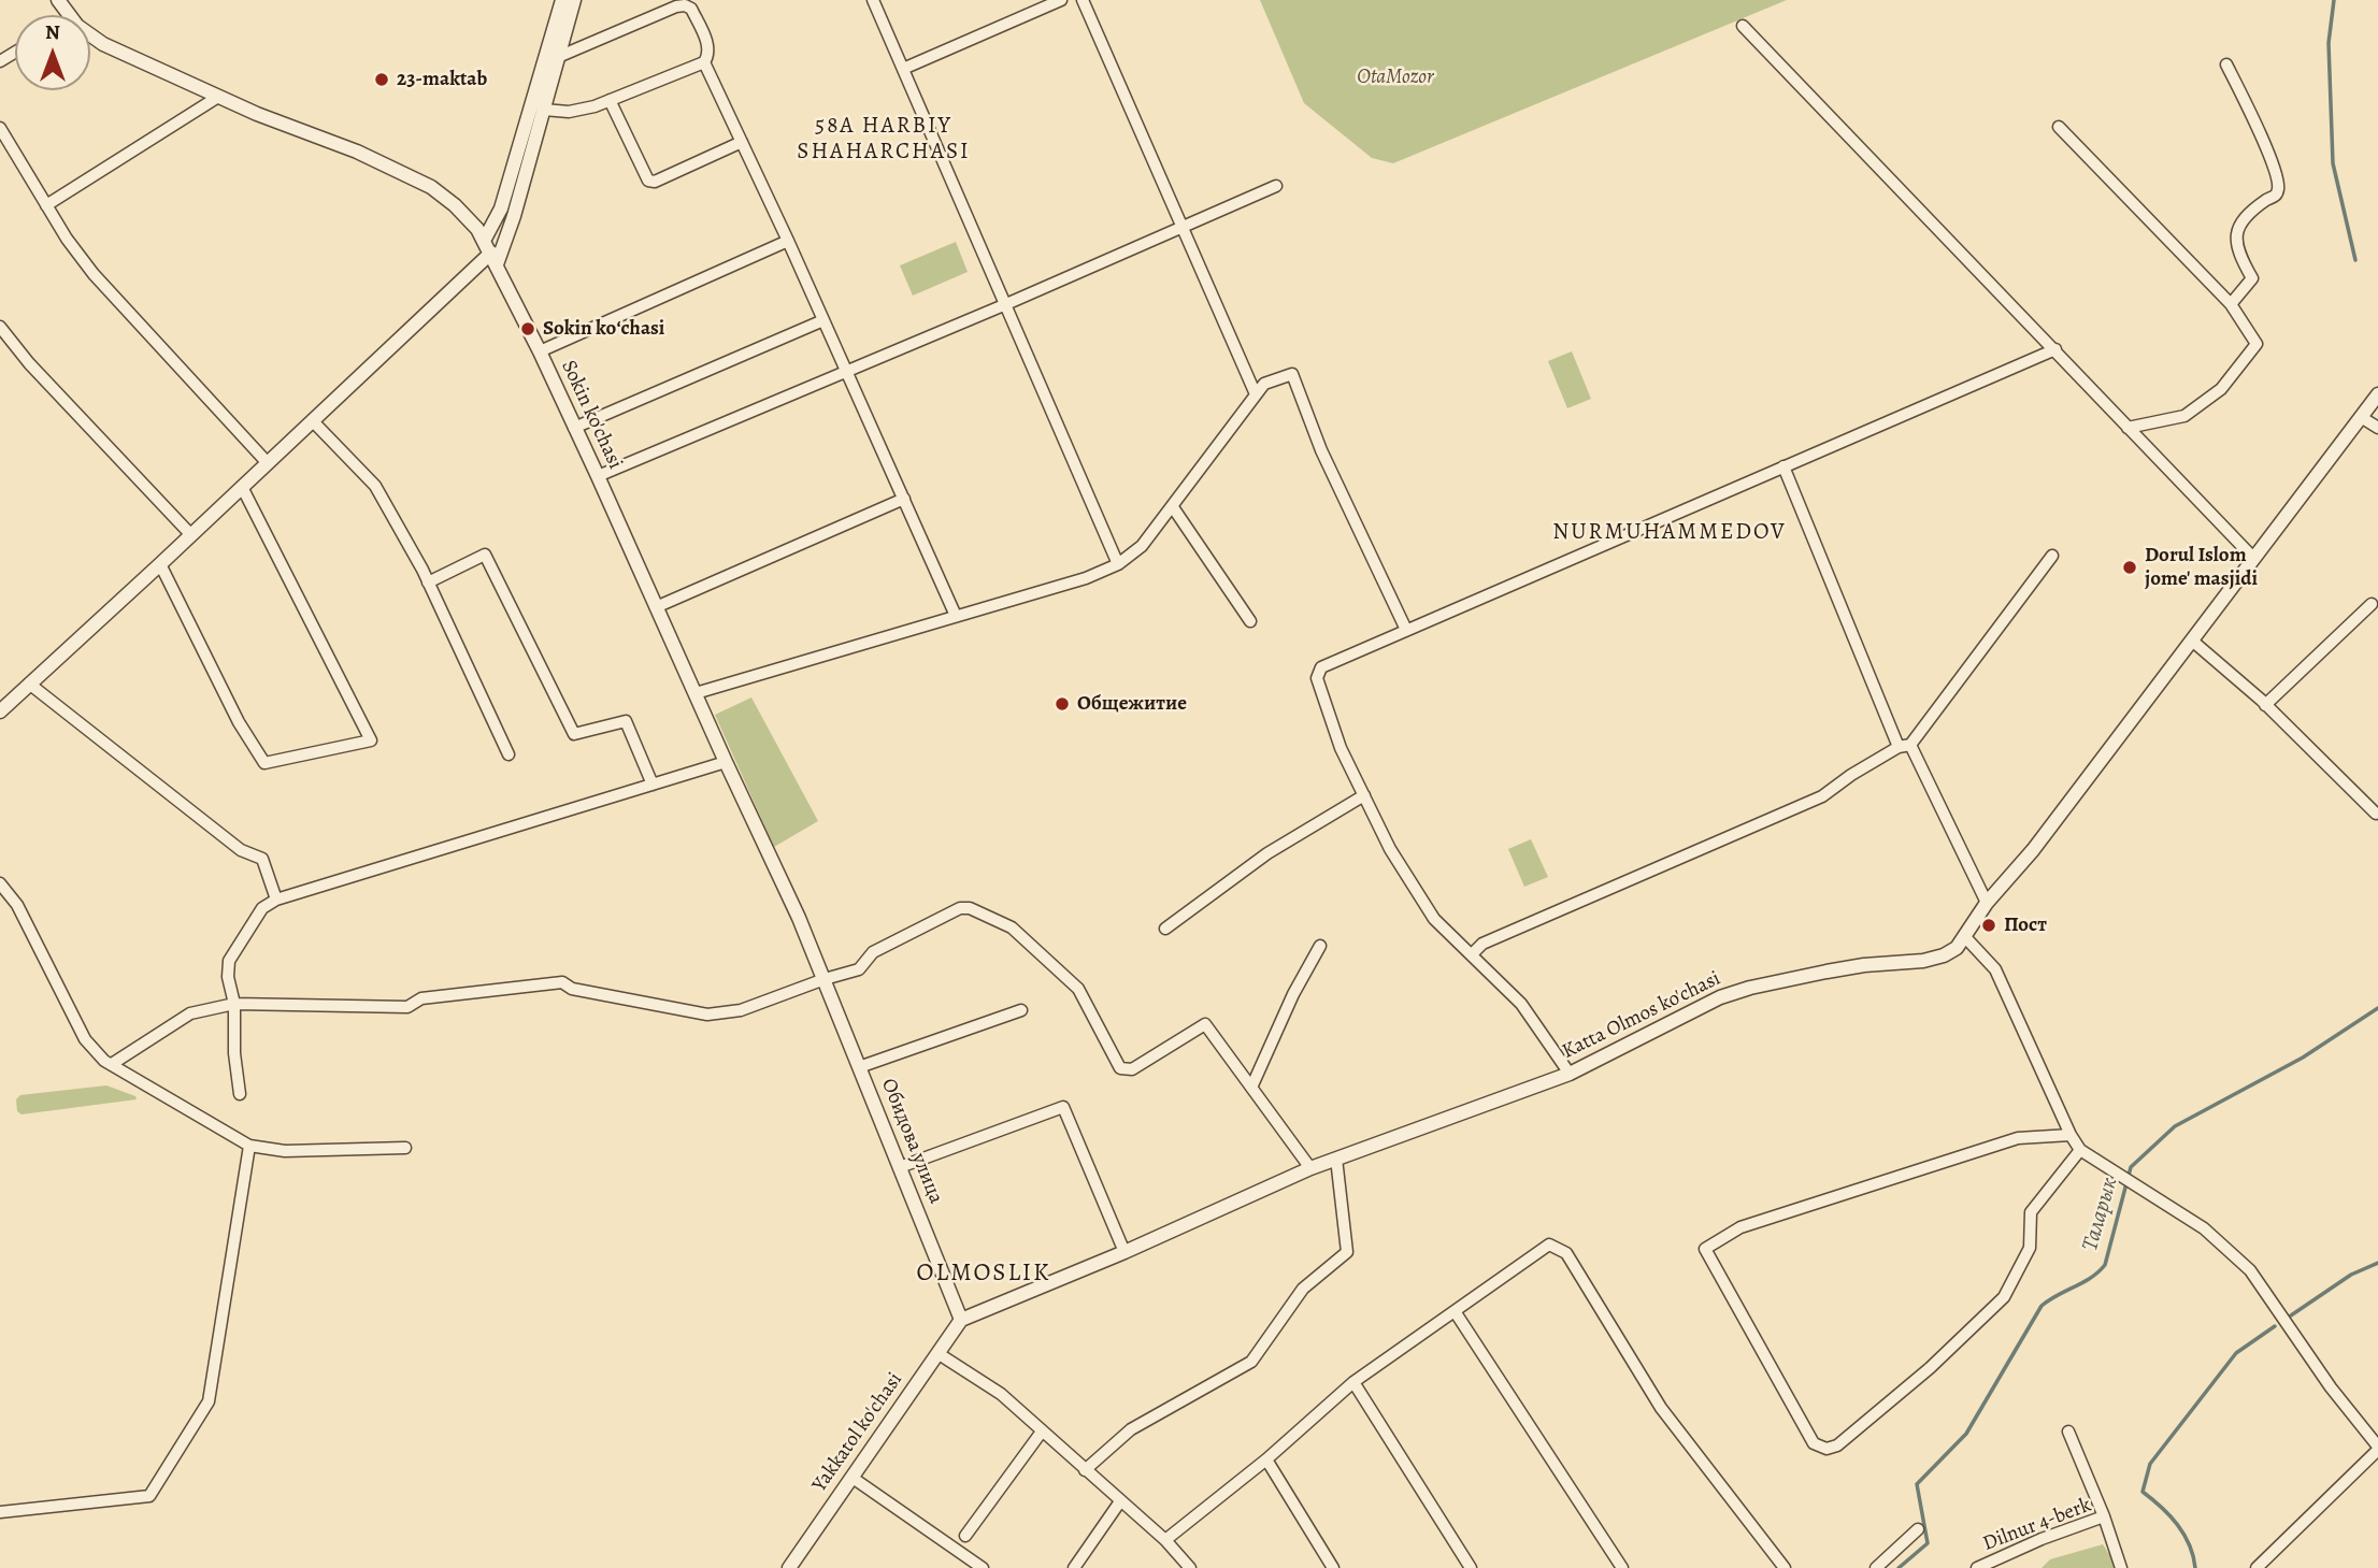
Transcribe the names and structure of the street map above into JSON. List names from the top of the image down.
{
  "streets": {
    "street": [
      "Sokin ko'chasi",
      "Katta Olmos ko'chasi",
      "Обидова улица",
      "Yakkatol ko'chasi",
      "Dilnur 4-berk"
    ]
  },
  "crossings": [
    ["Sokin ko'chasi", "Обидова улица"],
    ["Katta Olmos ko'chasi", "Обидова улица"],
    ["Katta Olmos ko'chasi", "Yakkatol ko'chasi"],
    ["Обидова улица", "Yakkatol ko'chasi"]
  ],
  "districts": ["58A HARBIY SHAHARCHASI", "NURMUHAMMEDOV", "OLMOSLIK"],
  "water": ["Таларык"],
  "parks": ["OtaMozor"],
  "places": [
    "23-maktab",
    "Sokin koʻchasi",
    "Dorul Islom jome' masjidi",
    "Общежитие",
    "Пост"
  ],
  "north": "top"
}
